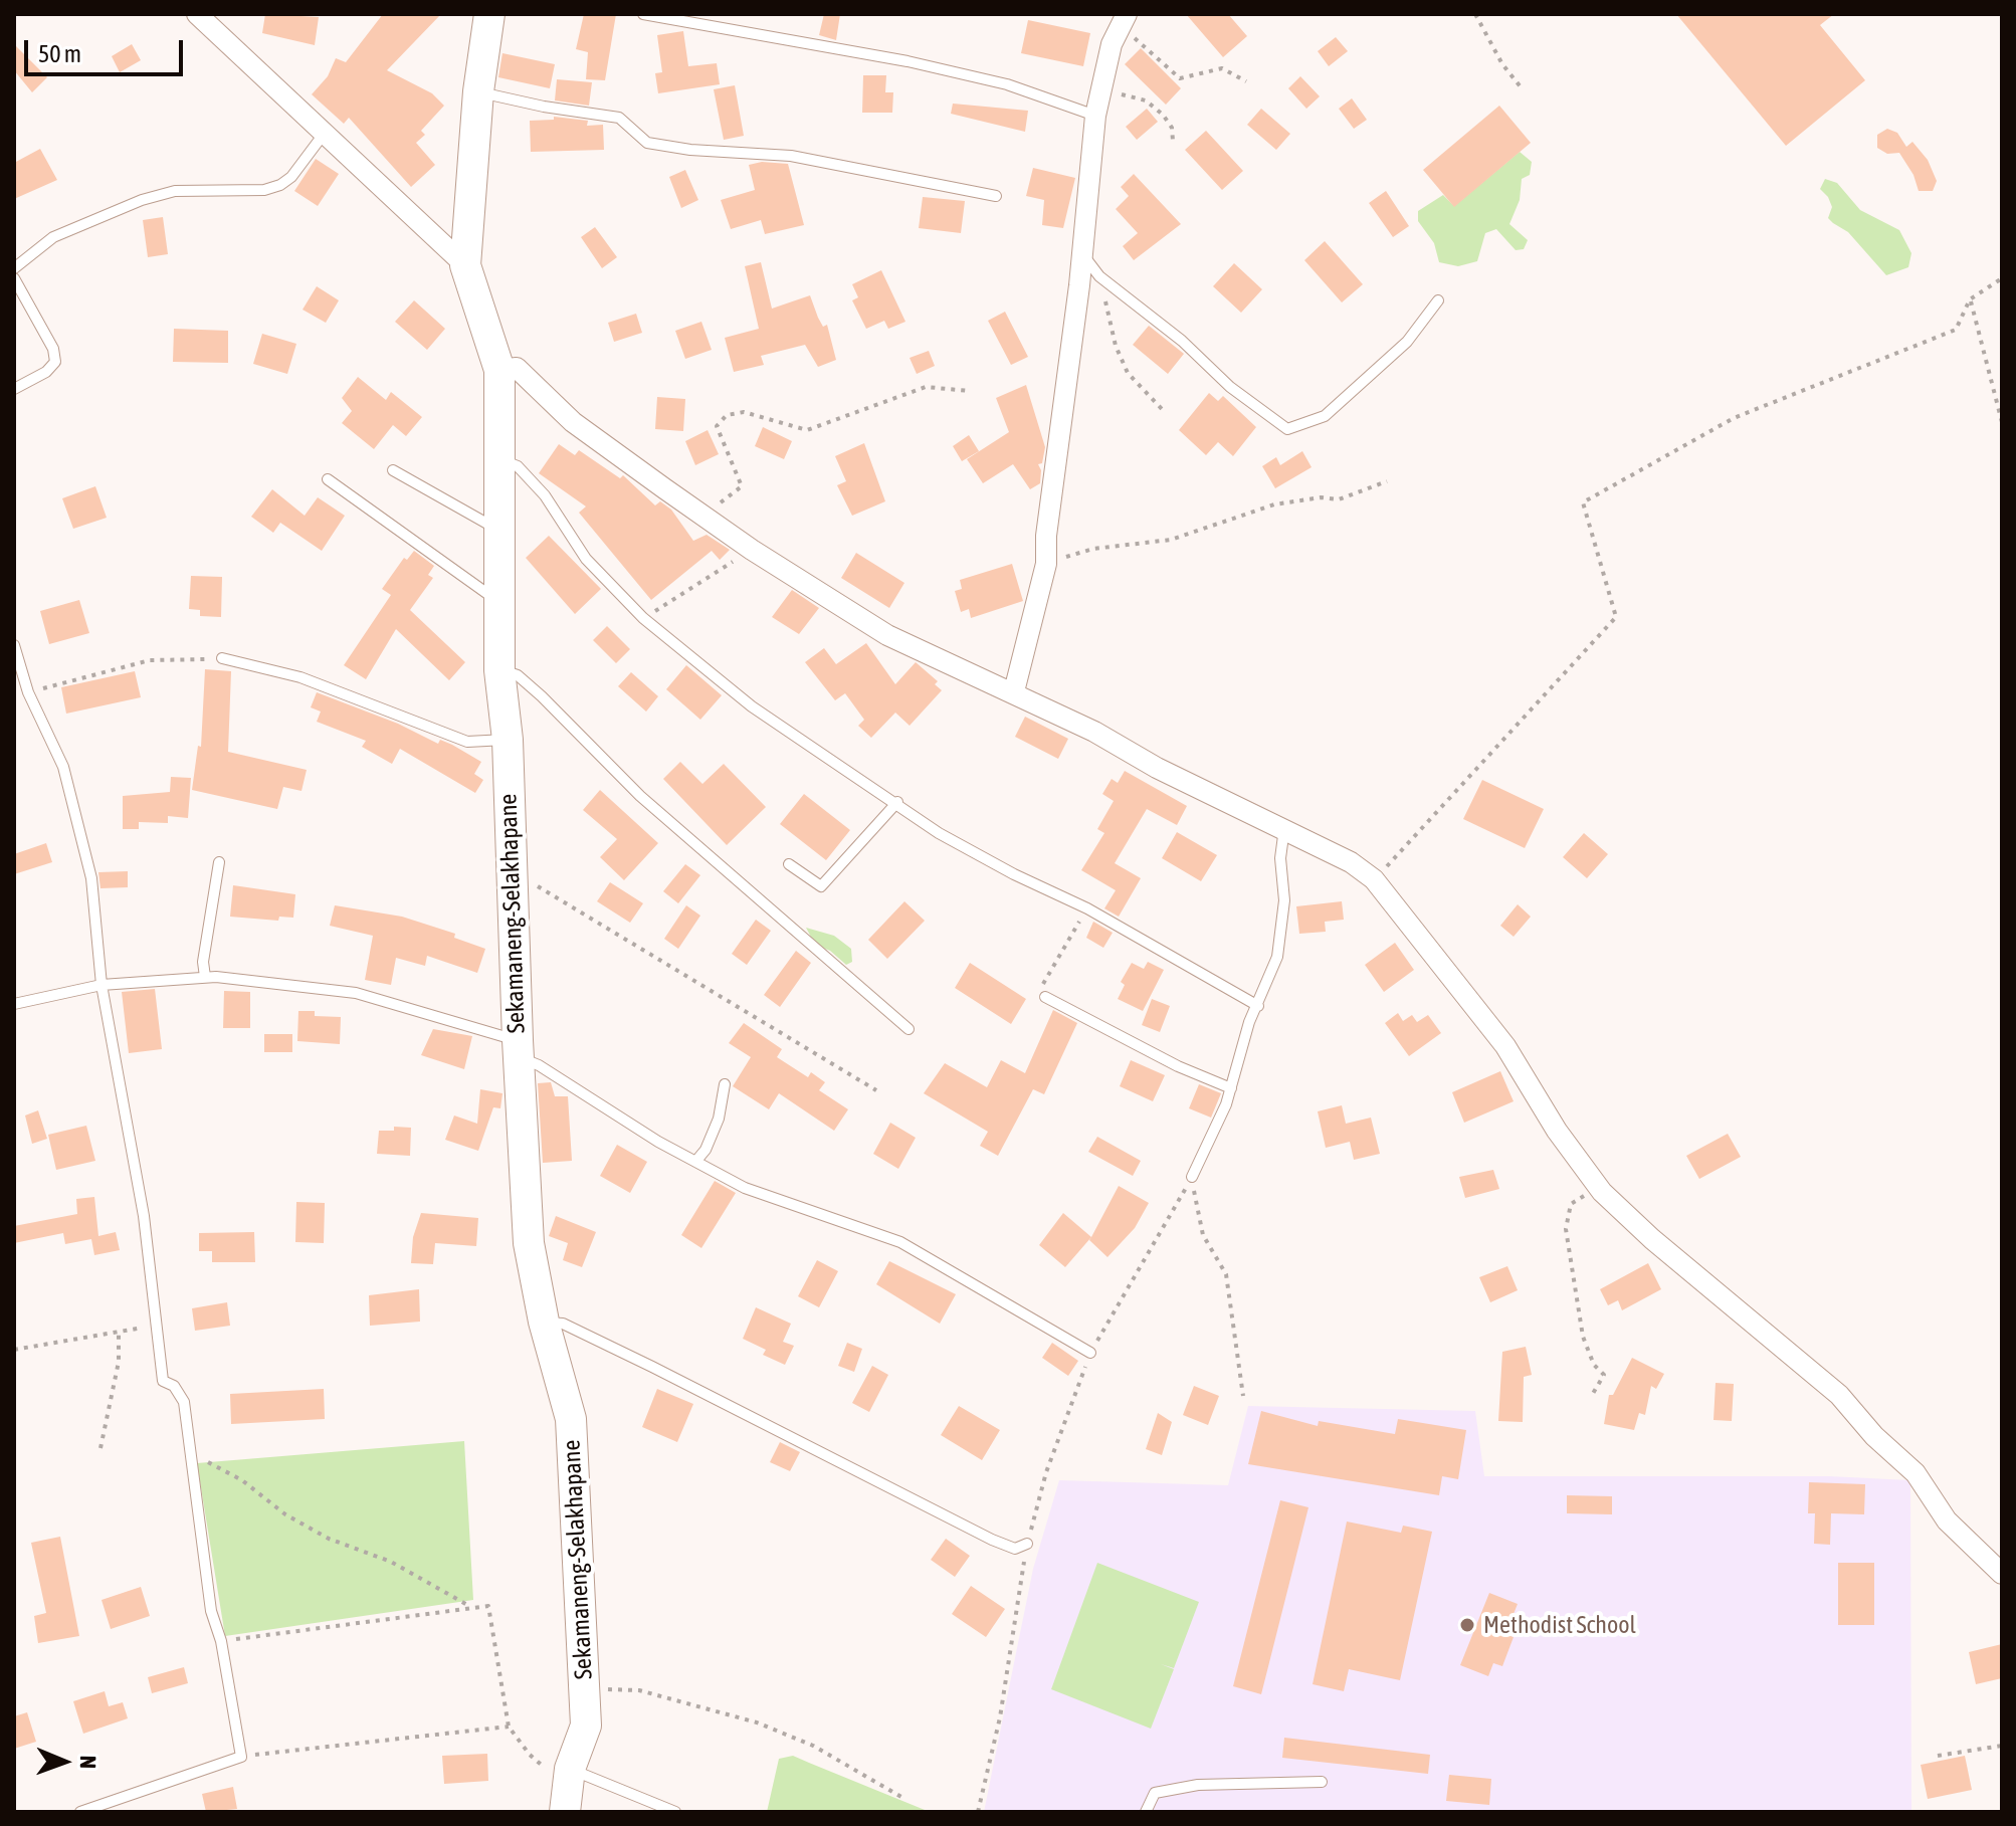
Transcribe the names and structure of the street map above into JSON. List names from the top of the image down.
{
  "streets": {
    "street": ["Sekamaneng-Selakhapane"]
  },
  "places": ["Methodist School"],
  "scale_bar": "50 m",
  "north": "right"
}
